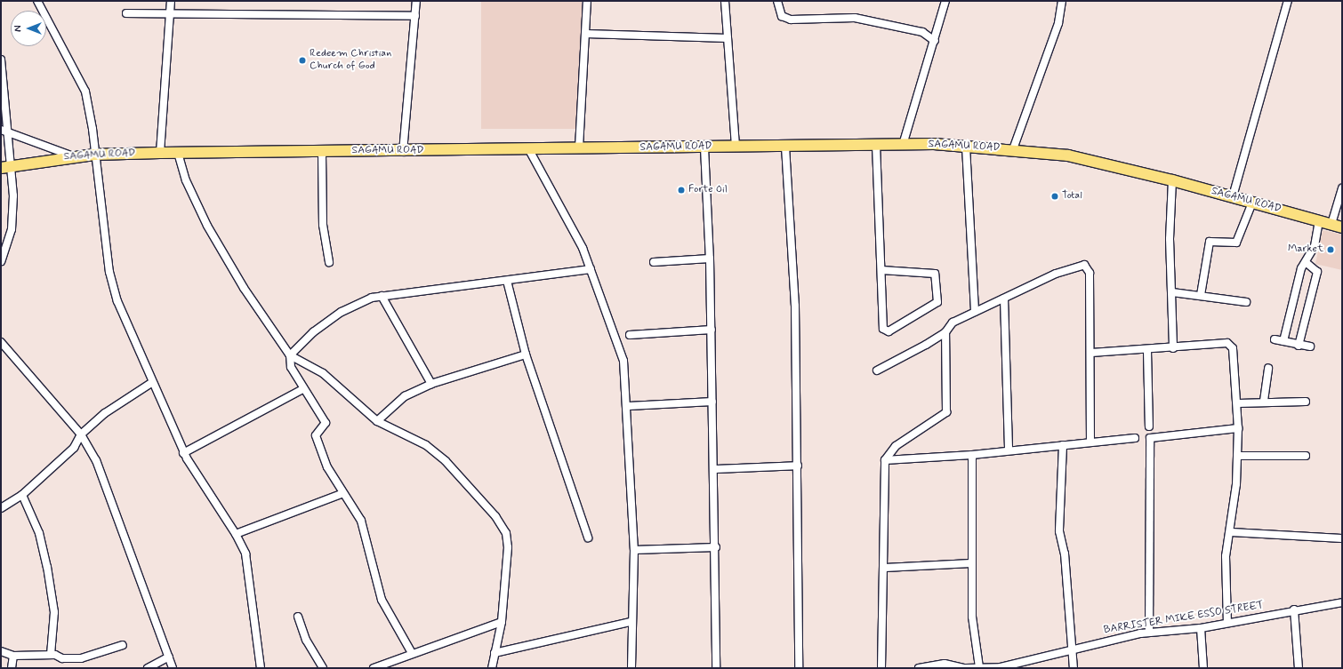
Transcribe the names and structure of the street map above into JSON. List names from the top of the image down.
{
  "streets": {
    "highway": ["SAGAMU ROAD"],
    "street": ["BARRISTER MIKE ESSO STREET"]
  },
  "places": [
    "Redeem Christian Church of God",
    "Forte Oil",
    "Total",
    "Market"
  ],
  "north": "left"
}
